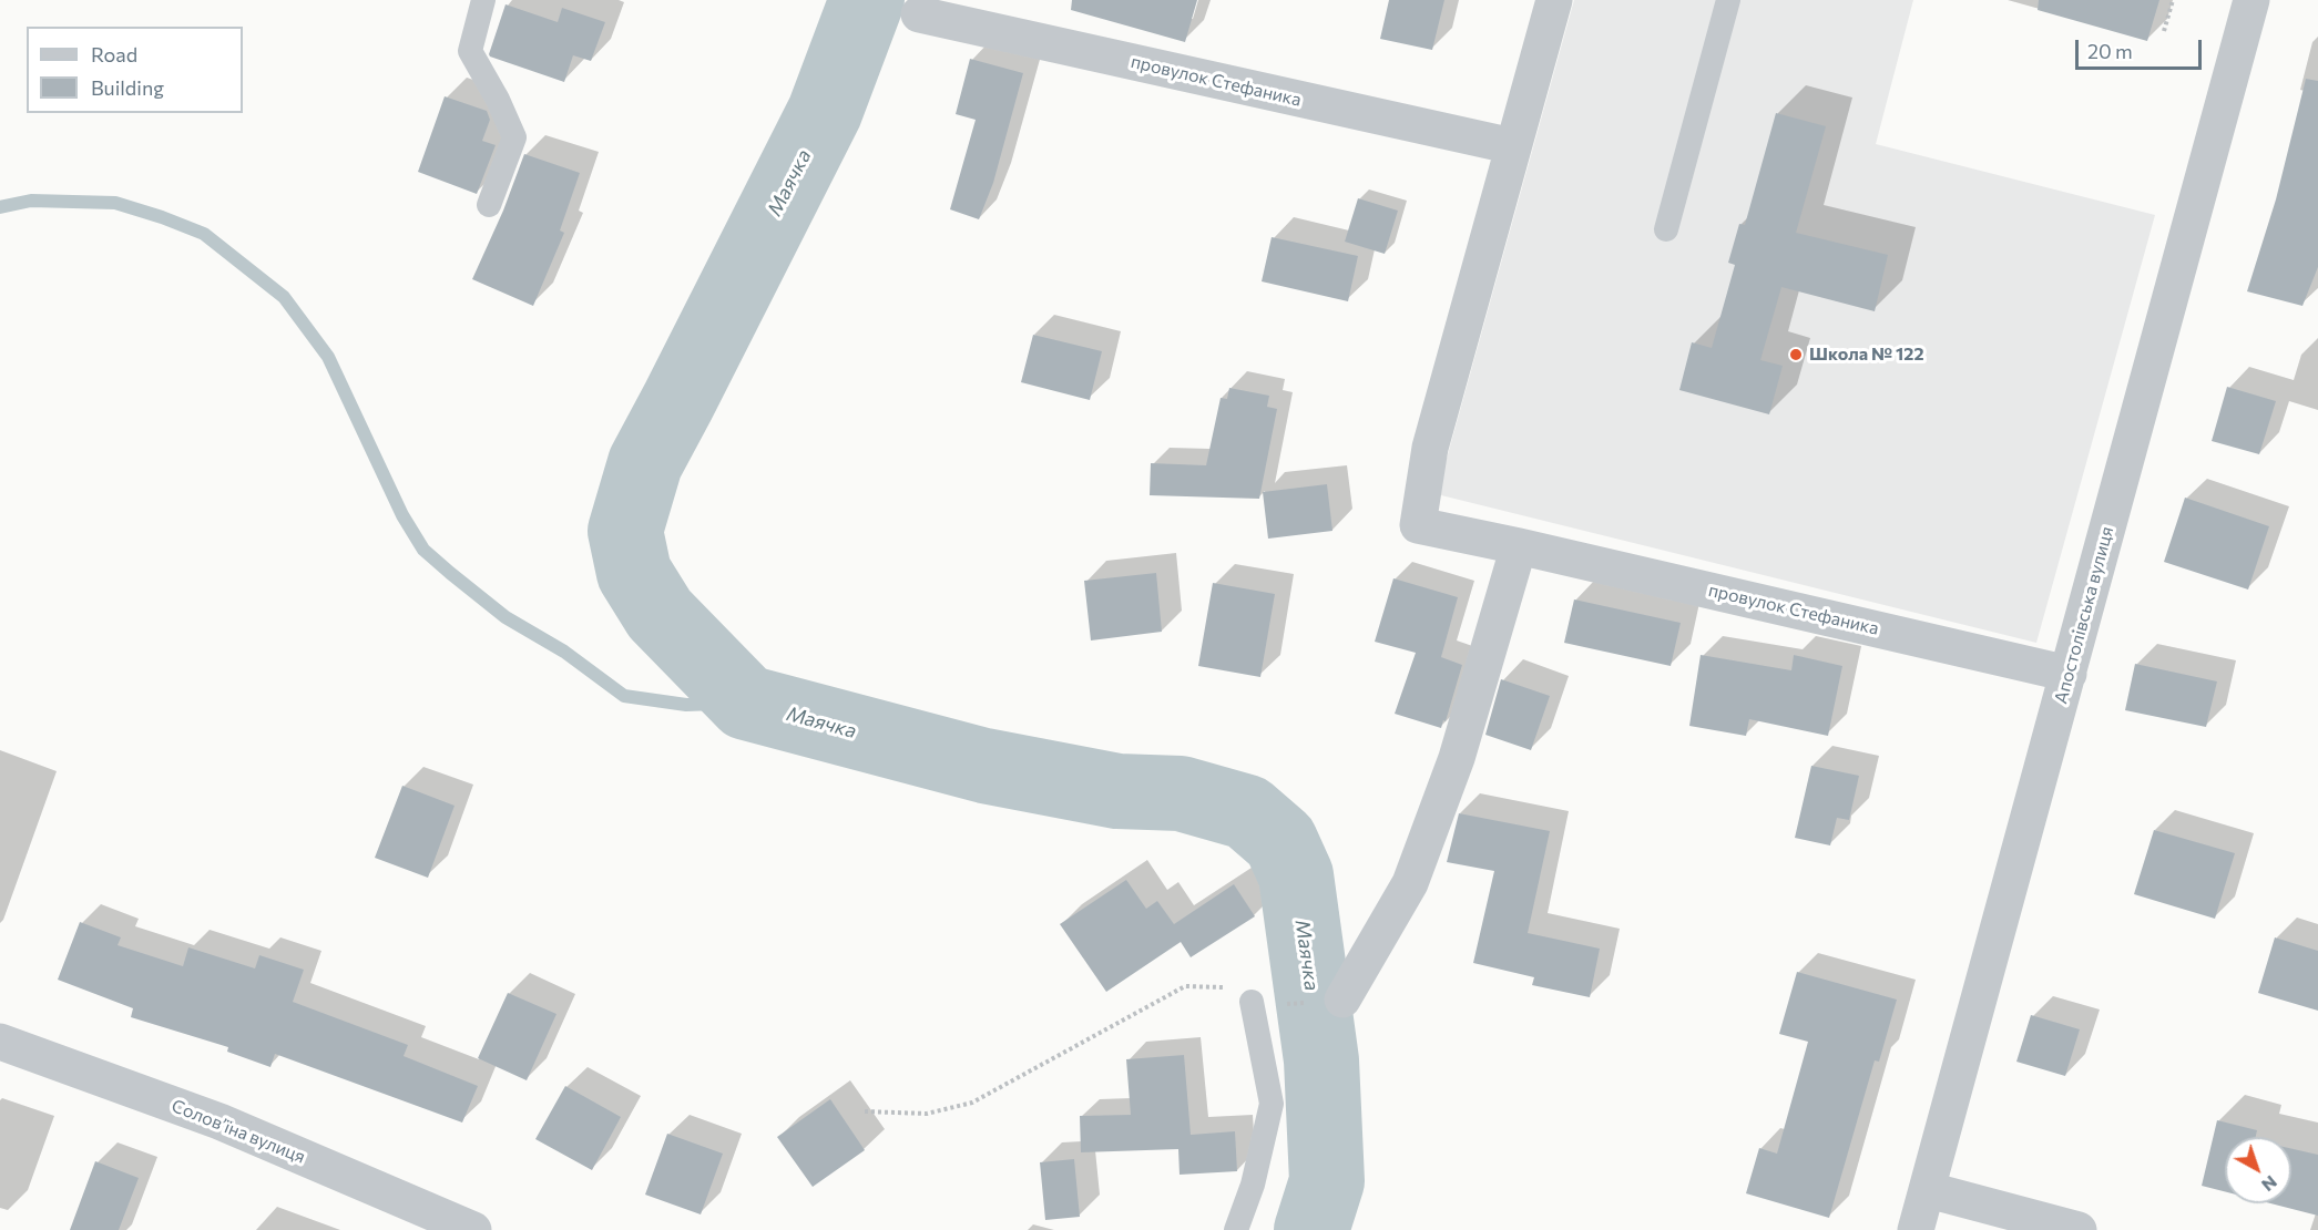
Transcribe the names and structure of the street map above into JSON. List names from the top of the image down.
{
  "streets": {
    "street": ["провулок Стефаника", "Апостолівська вулиця", "Соловʼїна вулиця"]
  },
  "crossings": [
    ["провулок Стефаника", "Апостолівська вулиця"]
  ],
  "water": ["Маячка"],
  "places": ["Школа № 122"],
  "legend": ["Road", "Building"],
  "scale_bar": "20 m",
  "north": "bottom right"
}
